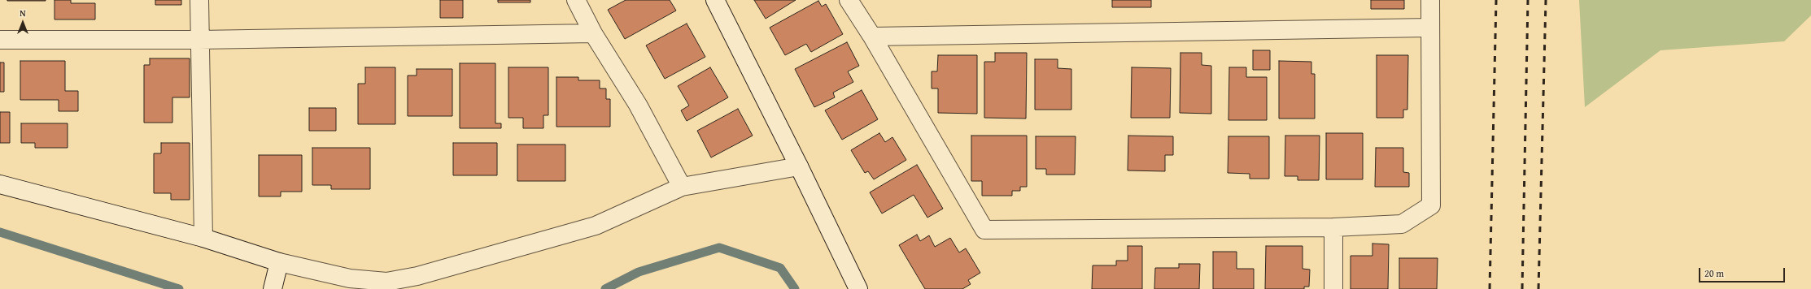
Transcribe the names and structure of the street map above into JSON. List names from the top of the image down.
{
  "scale_bar": "20 m",
  "north": "top"
}
